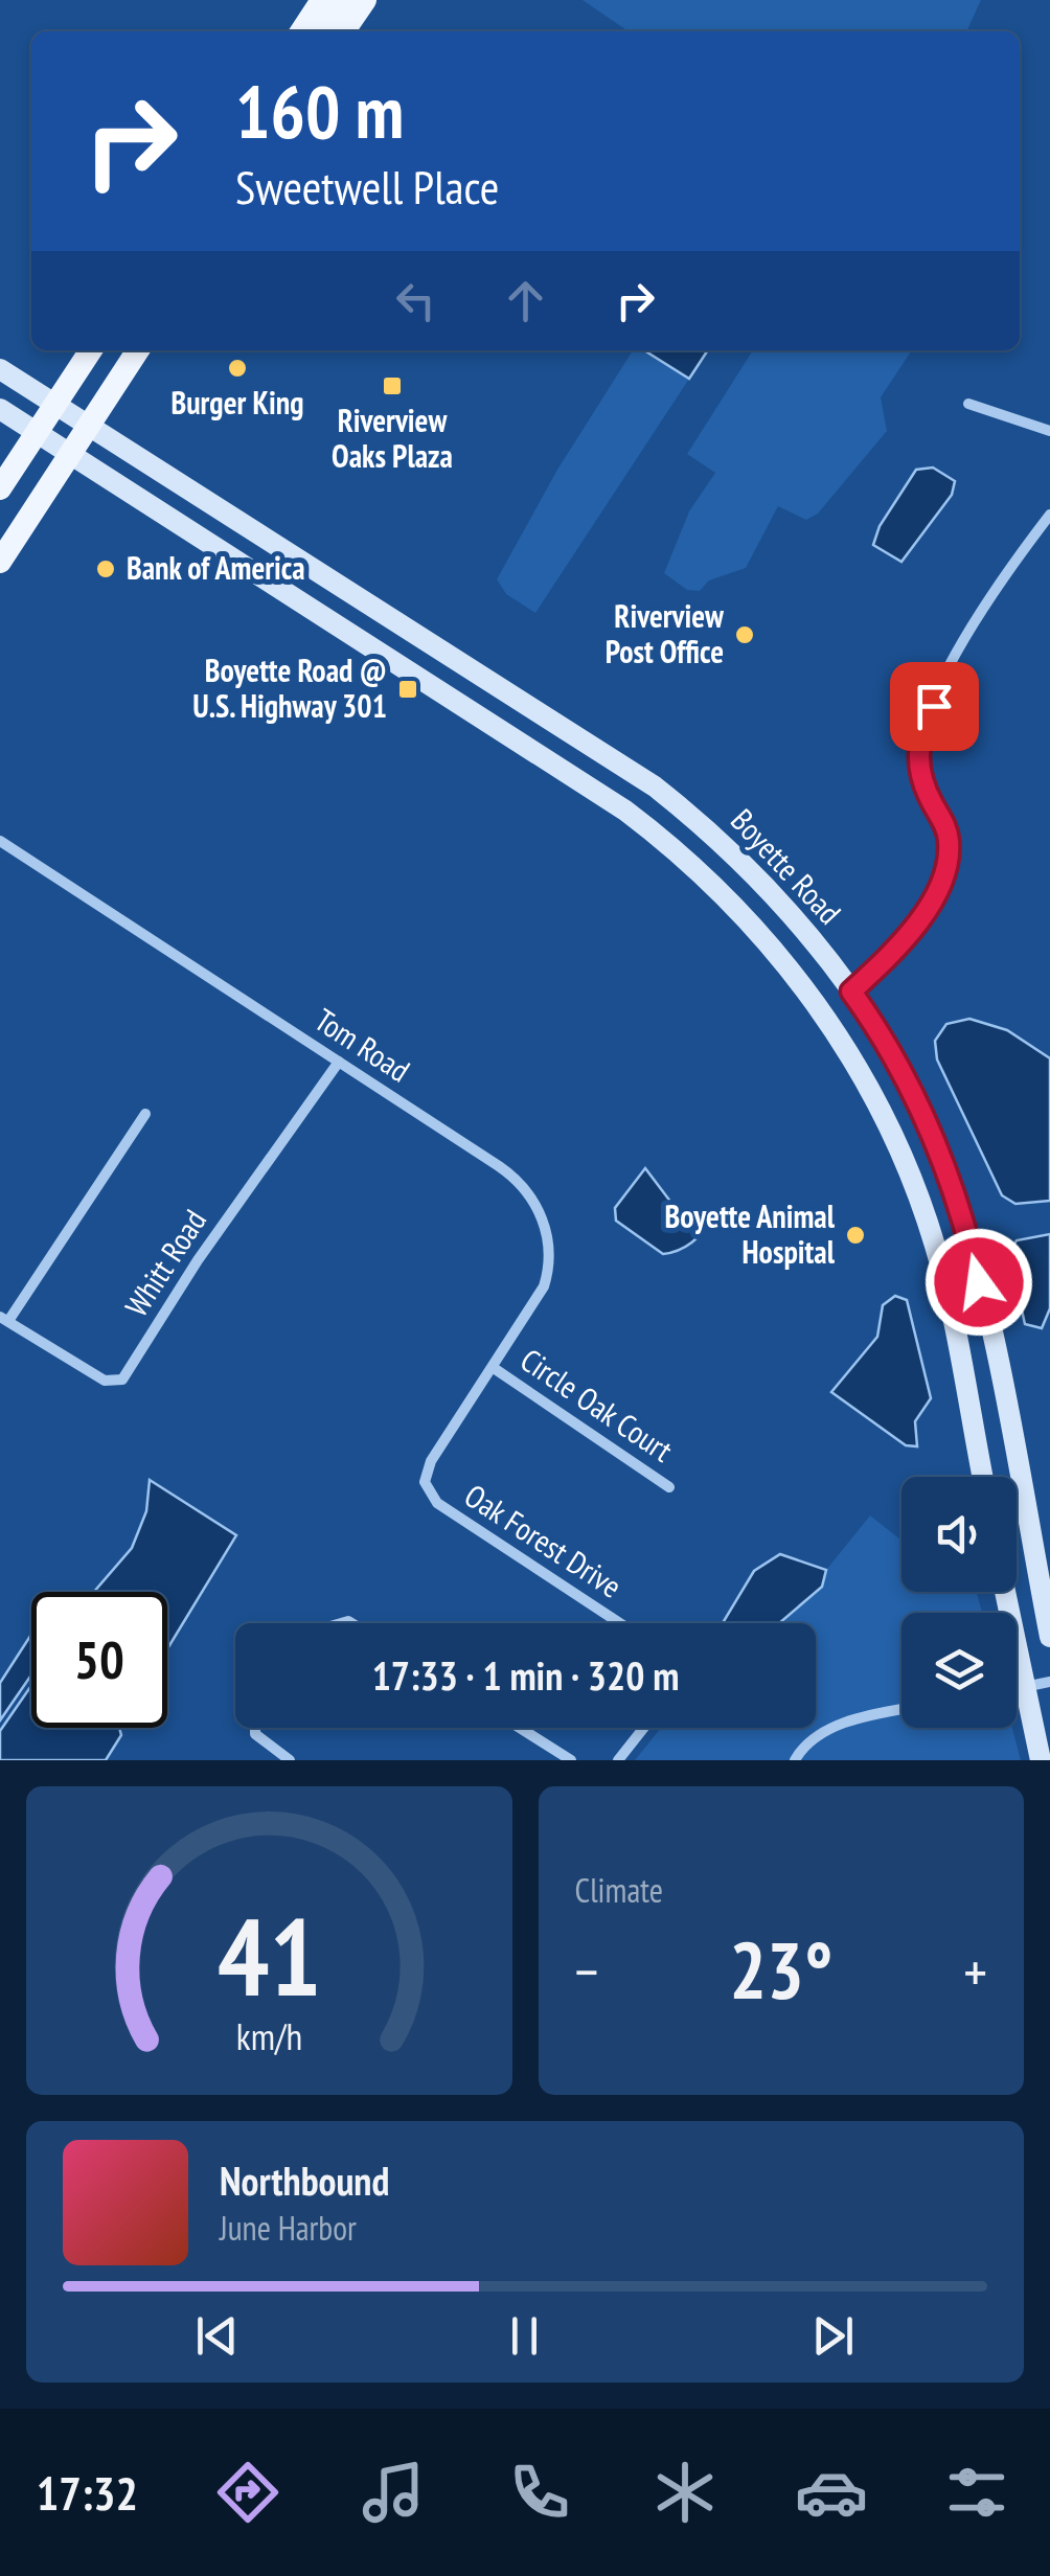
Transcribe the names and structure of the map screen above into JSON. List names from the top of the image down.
{
  "streets": {
    "main road": ["Boyette Road"],
    "street": [
      "Tom Road",
      "Whitt Road",
      "Circle Oak Court",
      "Oak Forest Drive"
    ]
  },
  "crossings": [
    ["Tom Road", "Whitt Road"],
    ["Tom Road", "Circle Oak Court"],
    ["Tom Road", "Oak Forest Drive"],
    ["Circle Oak Court", "Oak Forest Drive"]
  ],
  "places": {
    "other": [
      "Burger King",
      "Bank of America",
      "Riverview Post Office",
      "Boyette Animal Hospital"
    ],
    "transit": ["Riverview Oaks Plaza", "Boyette Road @ U.S. Highway 301"]
  },
  "page": {
    "turn": ["160 m", "Sweetwell Place"],
    "limit": "50",
    "trip": "17:33 · 1 min · 320 m",
    "tile": "Climate",
    "heat": ["−", "23°", "+"],
    "song": ["Northbound", "June Harbor"],
    "tabs": "17:32",
    "gauge": ["41", "km/h"]
  }
}
